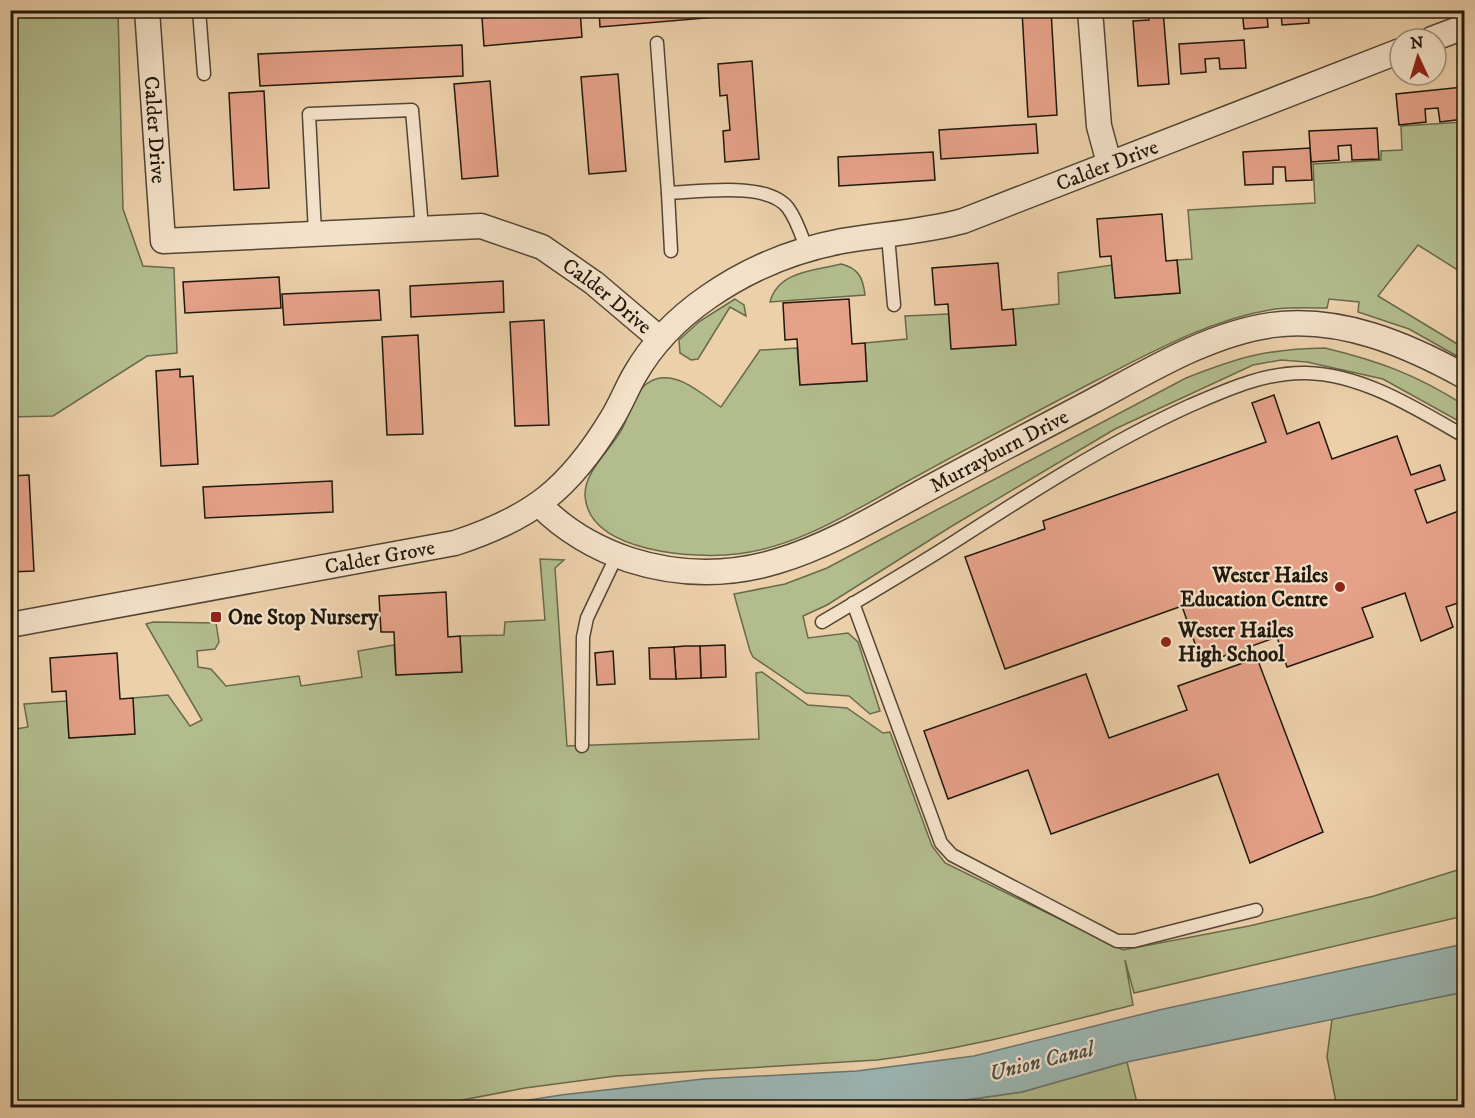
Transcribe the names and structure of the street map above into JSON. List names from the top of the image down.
{
  "streets": {
    "street": ["Calder Drive", "Murrayburn Drive", "Calder Grove"]
  },
  "crossings": [
    ["Calder Drive", "Calder Grove"],
    ["Murrayburn Drive", "Calder Grove"]
  ],
  "water": ["Union Canal"],
  "places": {
    "other": ["Wester Hailes Education Centre", "Wester Hailes High School"],
    "transit": ["One Stop Nursery"]
  },
  "north": "top"
}
